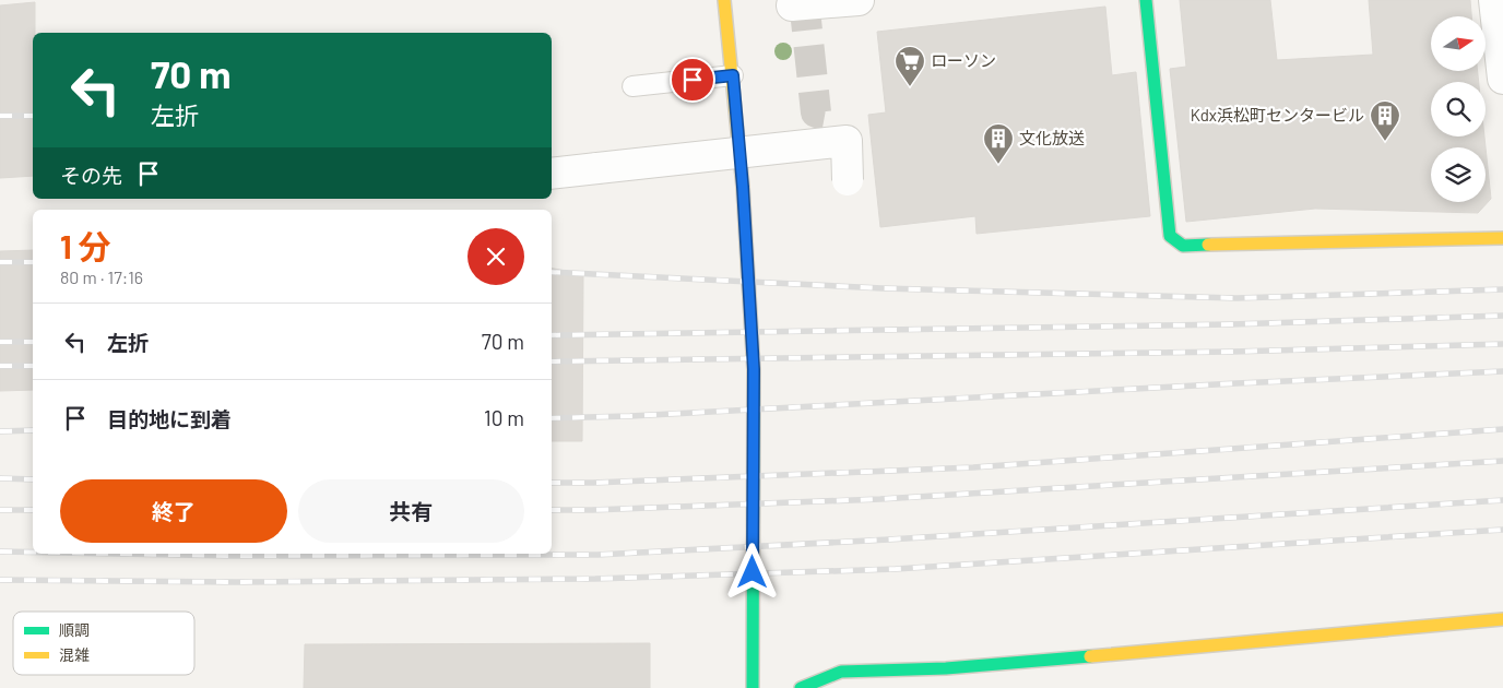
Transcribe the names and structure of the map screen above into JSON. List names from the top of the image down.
{
  "places": {
    "supermarket": ["ローソン"],
    "building": ["Kdx浜松町センタービル", "文化放送"]
  },
  "legend": ["順調", "混雑"],
  "north": "right",
  "page": {
    "turn": ["70 m", "左折"],
    "then": "その先",
    "heading": ["1 分", "80 m · 17:16"],
    "list": [
      {
        "name": "左折",
        "value": "70 m"
      },
      {
        "name": "目的地に到着",
        "value": "10 m"
      }
    ],
    "buttons": ["終了", "共有"]
  }
}
